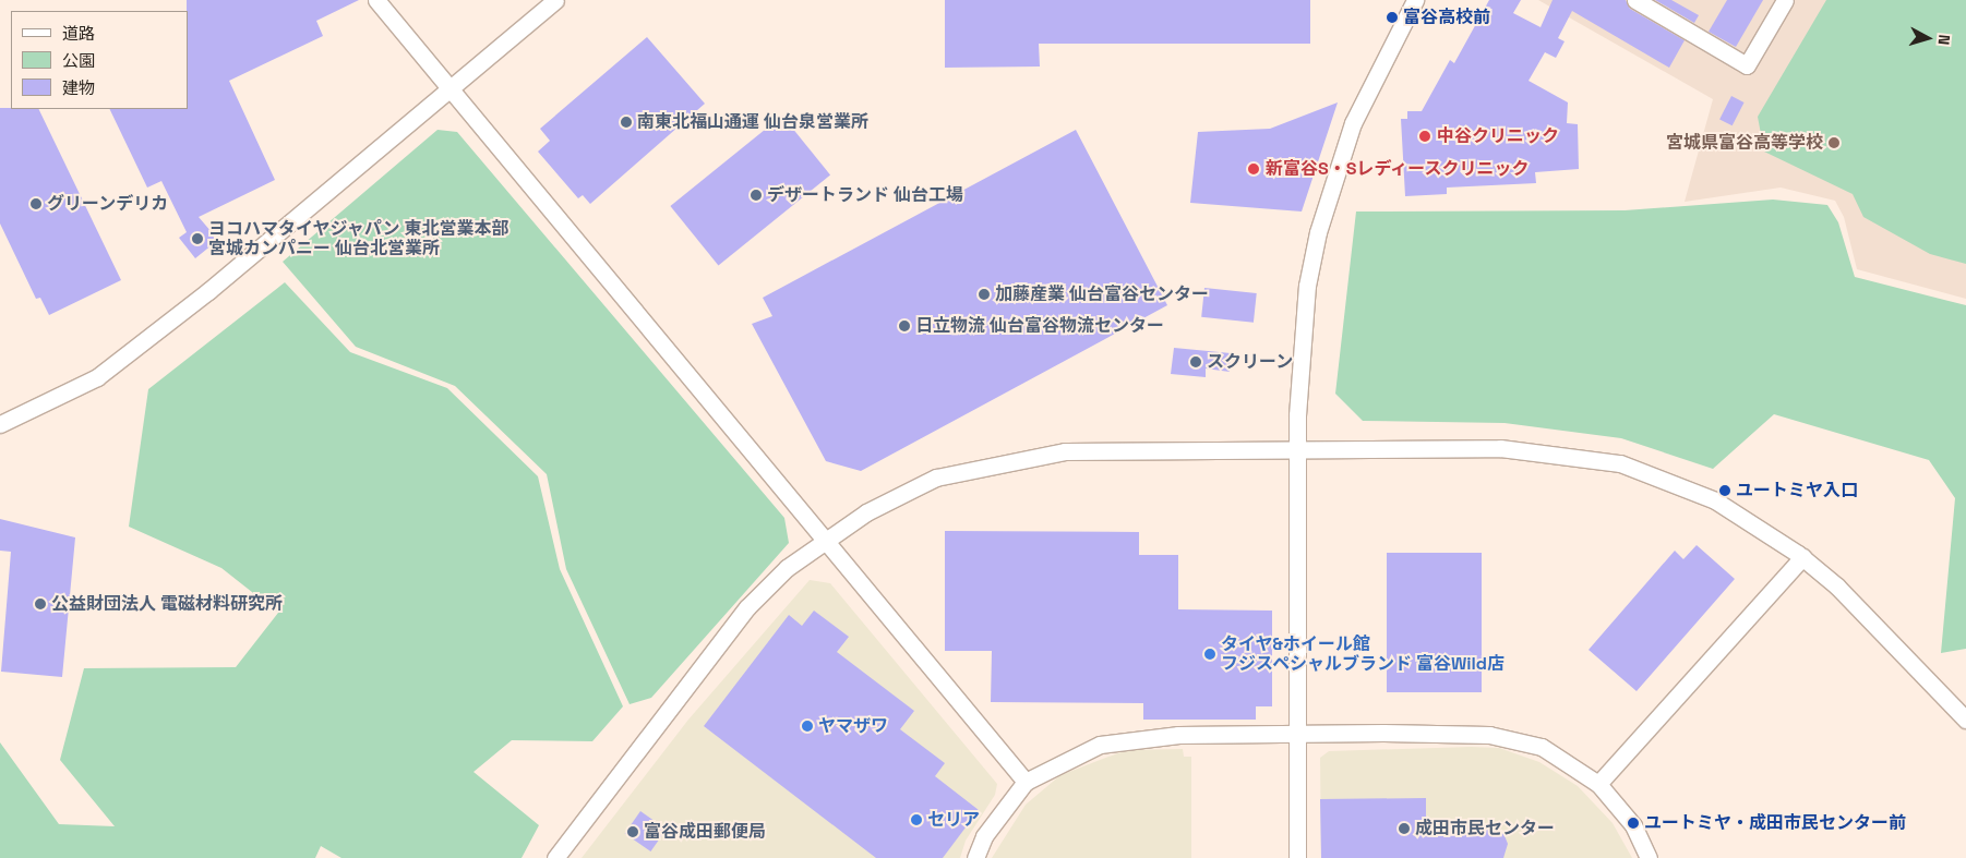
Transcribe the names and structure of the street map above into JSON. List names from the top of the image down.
{
  "places": [
    "富谷高校前",
    "南東北福山通運 仙台泉営業所",
    "中谷クリニック",
    "宮城県富谷高等学校",
    "新富谷S・Sレディースクリニック",
    "デザートランド 仙台工場",
    "グリーンデリカ",
    "ヨコハマタイヤジャパン 東北営業本部 宮城カンパニー 仙台北営業所",
    "加藤産業 仙台富谷センター",
    "日立物流 仙台富谷物流センター",
    "スクリーン",
    "ユートミヤ入口",
    "公益財団法人 電磁材料研究所",
    "タイヤ&ホイール館 フジスペシャルブランド 富谷Wild店",
    "ヤマザワ",
    "セリア",
    "ユートミヤ・成田市民センター前",
    "成田市民センター",
    "富谷成田郵便局"
  ],
  "legend": ["道路", "公園", "建物"],
  "north": "right"
}
